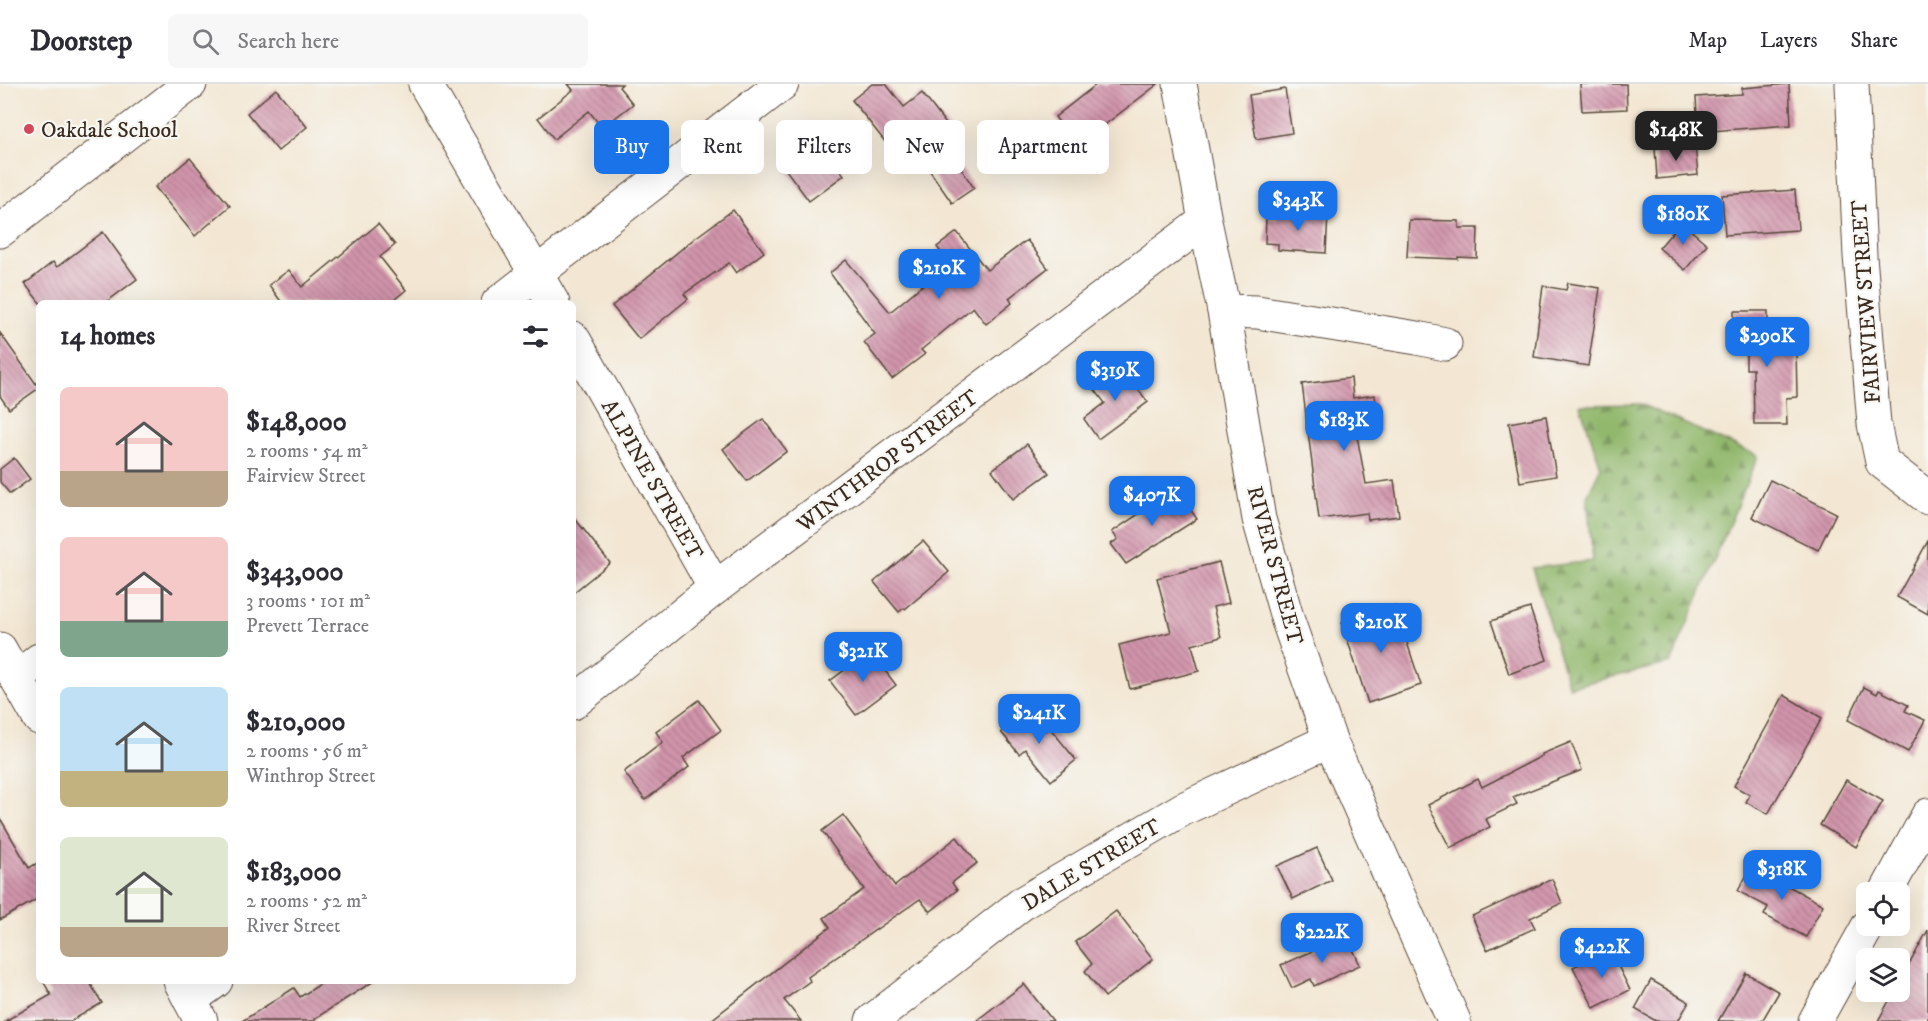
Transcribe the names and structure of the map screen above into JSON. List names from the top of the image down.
{
  "streets": {
    "street": [
      "FAIRVIEW STREET",
      "WINTHROP STREET",
      "ALPINE STREET",
      "RIVER STREET",
      "DALE STREET"
    ]
  },
  "crossings": [
    ["WINTHROP STREET", "ALPINE STREET"],
    ["WINTHROP STREET", "RIVER STREET"],
    ["RIVER STREET", "DALE STREET"]
  ],
  "places": ["Oakdale School"],
  "page": {
    "header": "Doorstep",
    "search": "Search here",
    "nav": ["Map", "Layers", "Share"],
    "price": [
      "$148K",
      "$343K",
      "$180K",
      "$210K",
      "$290K",
      "$319K",
      "$183K",
      "$407K",
      "$210K",
      "$321K",
      "$241K",
      "$318K",
      "$222K",
      "$422K"
    ],
    "chip": [
      "Buy",
      "Rent",
      "Filters",
      "New",
      "Apartment"
    ],
    "heading": "14 homes",
    "list": [
      {
        "name": "$148,000",
        "note": "2 rooms · 54 m² · Fairview Street"
      },
      {
        "name": "$343,000",
        "note": "3 rooms · 101 m² · Prevett Terrace"
      },
      {
        "name": "$210,000",
        "note": "2 rooms · 56 m² · Winthrop Street"
      },
      {
        "name": "$183,000",
        "note": "2 rooms · 52 m² · River Street"
      }
    ]
  }
}
